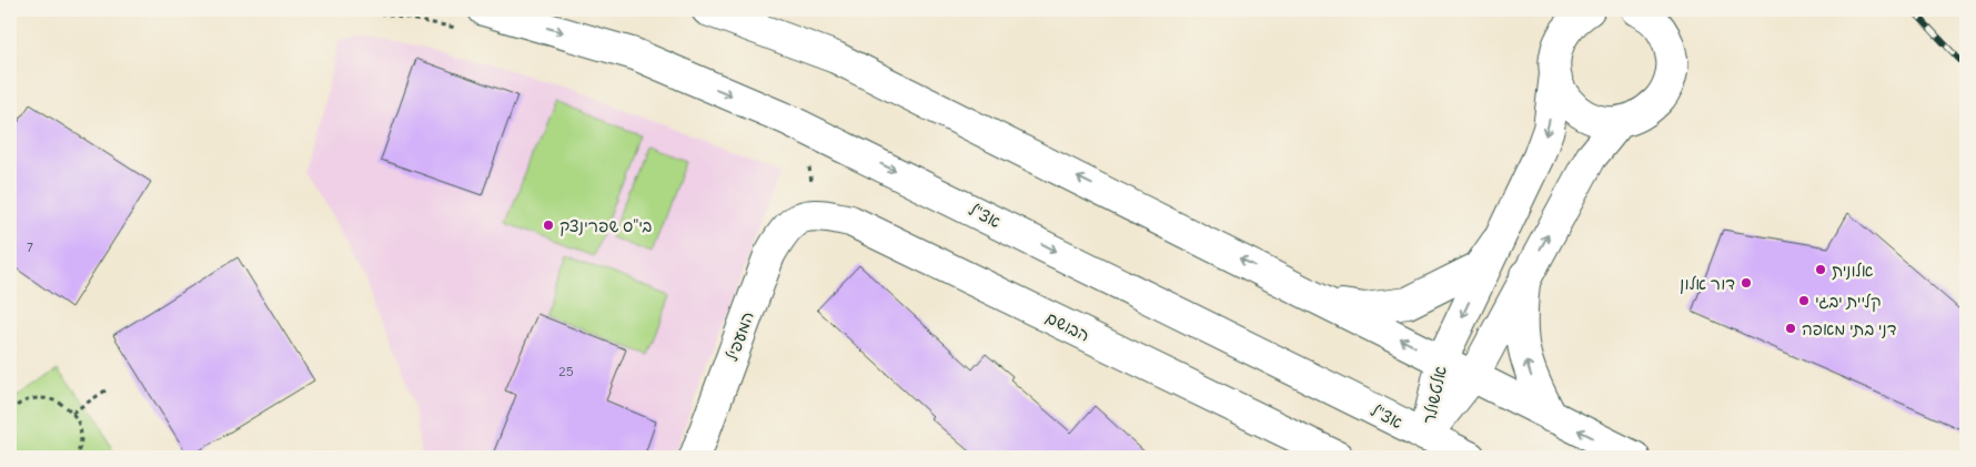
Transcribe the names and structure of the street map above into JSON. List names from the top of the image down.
{
  "streets": {
    "main road": [
      "אצ\"ל",
      "הבושם",
      "המעפיל",
      "אלטשולר"
    ]
  },
  "crossings": [
    ["אצ\"ל", "אלטשולר"],
    ["הבושם", "המעפיל"]
  ],
  "places": [
    "בי\"ס שפרינצק",
    "אלונית",
    "דור אלון",
    "קליית יבגי",
    "דני בתי מאפה"
  ],
  "house_numbers": ["7", "25"]
}
